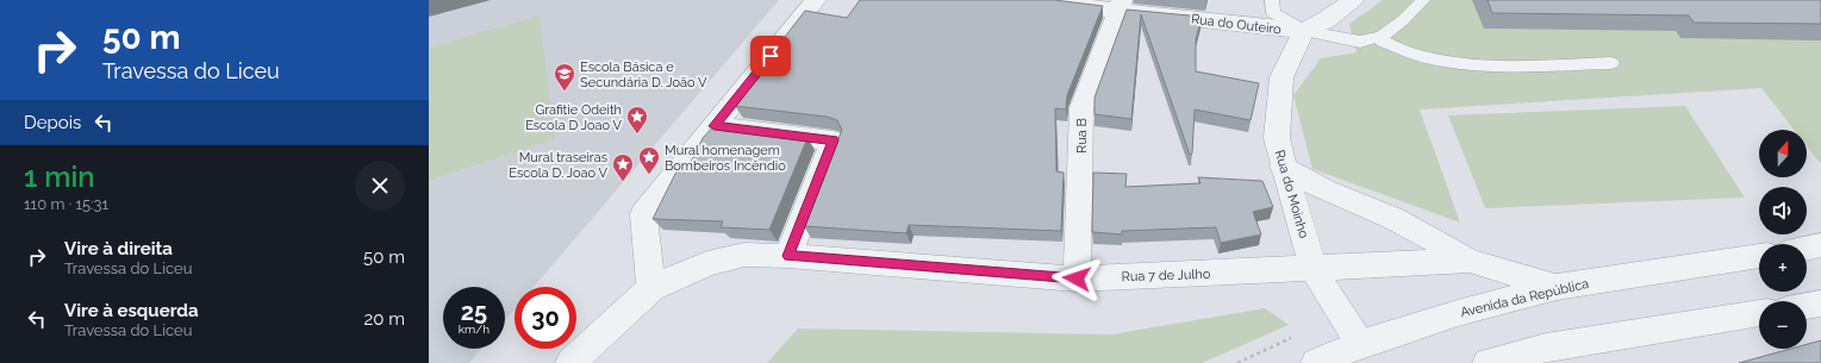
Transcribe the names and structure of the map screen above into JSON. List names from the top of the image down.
{
  "streets": {
    "street": [
      "Rua do Outeiro",
      "Rua B",
      "Rua do Moinho",
      "Rua 7 de Julho",
      "Avenida da República"
    ]
  },
  "crossings": [
    ["Rua do Outeiro", "Rua B"],
    ["Rua do Outeiro", "Rua do Moinho"],
    ["Rua B", "Rua 7 de Julho"],
    ["Rua do Moinho", "Rua 7 de Julho"]
  ],
  "places": {
    "school or university": ["Escola Básica e Secundária D. João V"],
    "place": ["Grafitie Odeith Escola D Joao V", "Mural homenagem Bombeiros Incêndio", "Mural traseiras Escola D. Joao V"]
  },
  "north": "top",
  "page": {
    "turn": ["50 m", "Travessa do Liceu"],
    "then": "Depois",
    "map_buttons": ["+", "−"],
    "heading": ["1 min", "110 m · 15:31"],
    "list": [
      {
        "name": "Vire à direita",
        "note": "Travessa do Liceu",
        "value": "50 m"
      },
      {
        "name": "Vire à esquerda",
        "note": "Travessa do Liceu",
        "value": "20 m"
      }
    ],
    "speed": "25 km/h",
    "limit": "30"
  }
}
